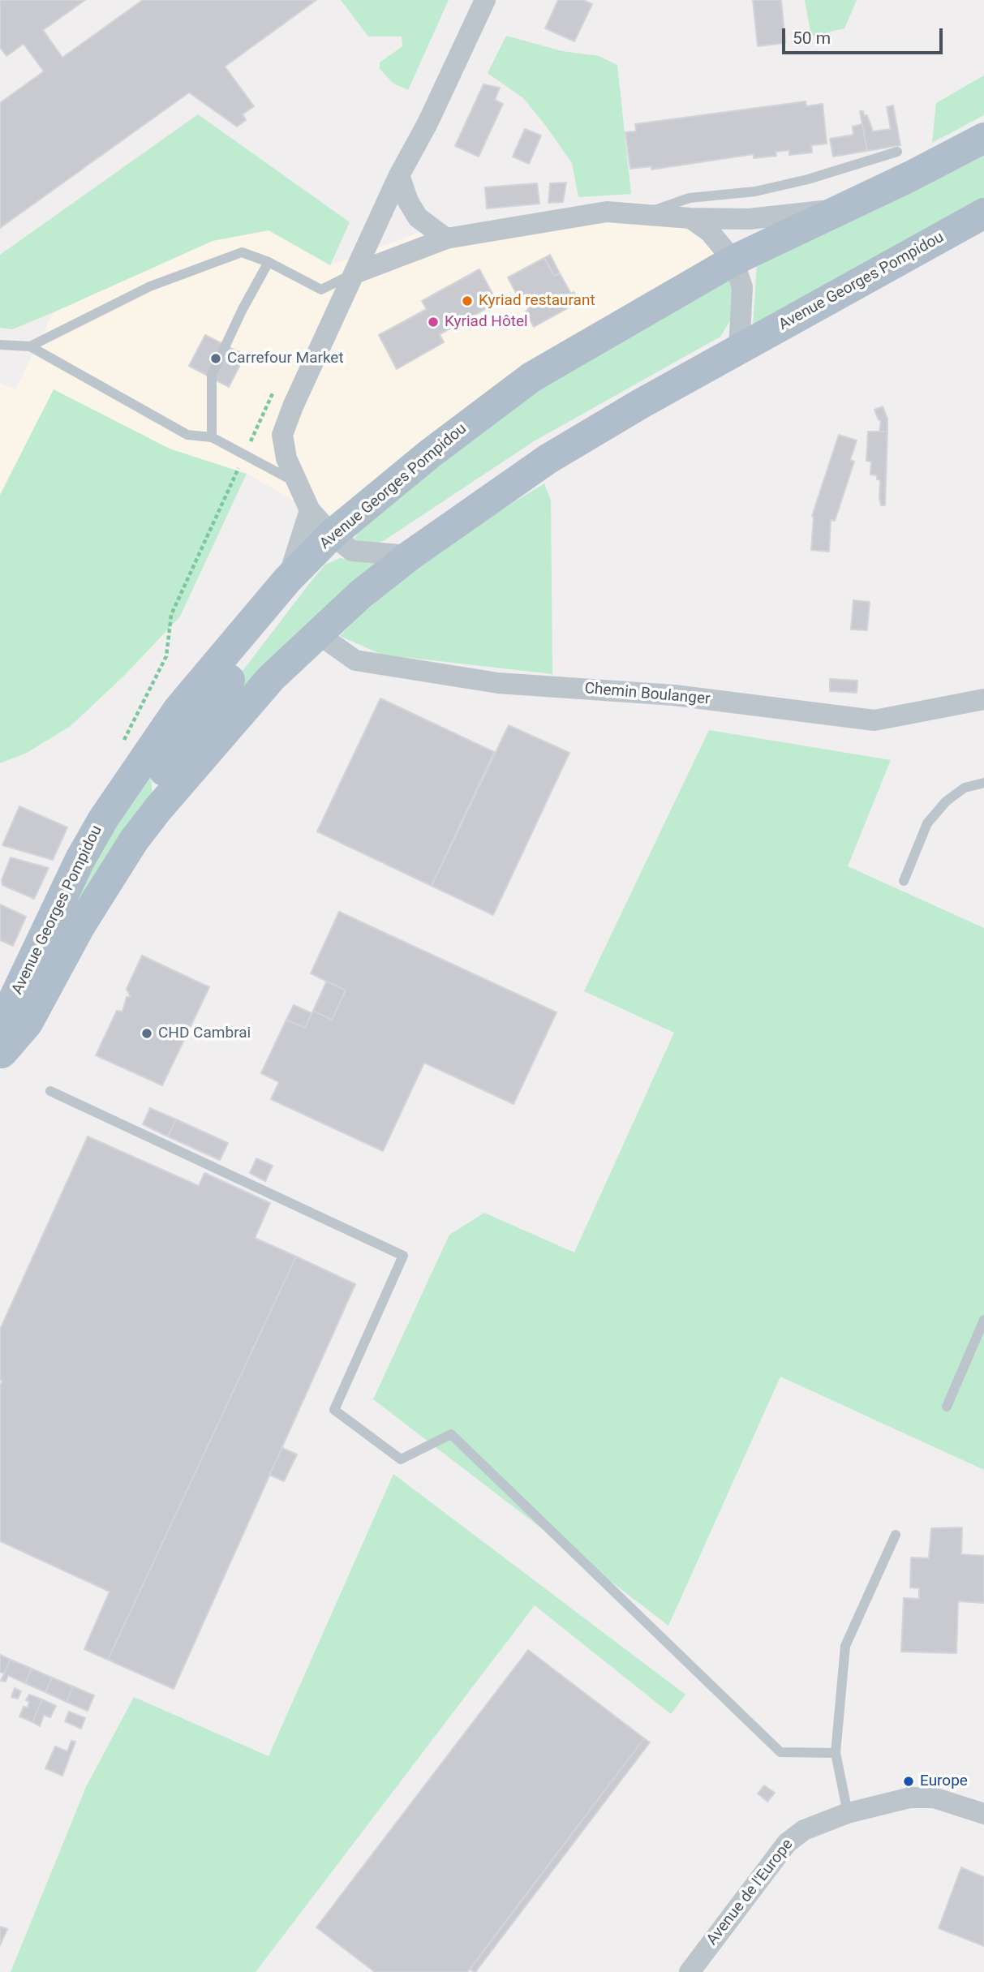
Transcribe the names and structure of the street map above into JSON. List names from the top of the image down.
{
  "streets": {
    "main road": ["Avenue Georges Pompidou"],
    "street": ["Chemin Boulanger", "Avenue de l'Europe"]
  },
  "crossings": [
    ["Avenue Georges Pompidou", "Chemin Boulanger"]
  ],
  "places": [
    "Kyriad restaurant",
    "Kyriad Hôtel",
    "Carrefour Market",
    "CHD Cambrai",
    "Europe"
  ],
  "scale_bar": "50 m"
}
